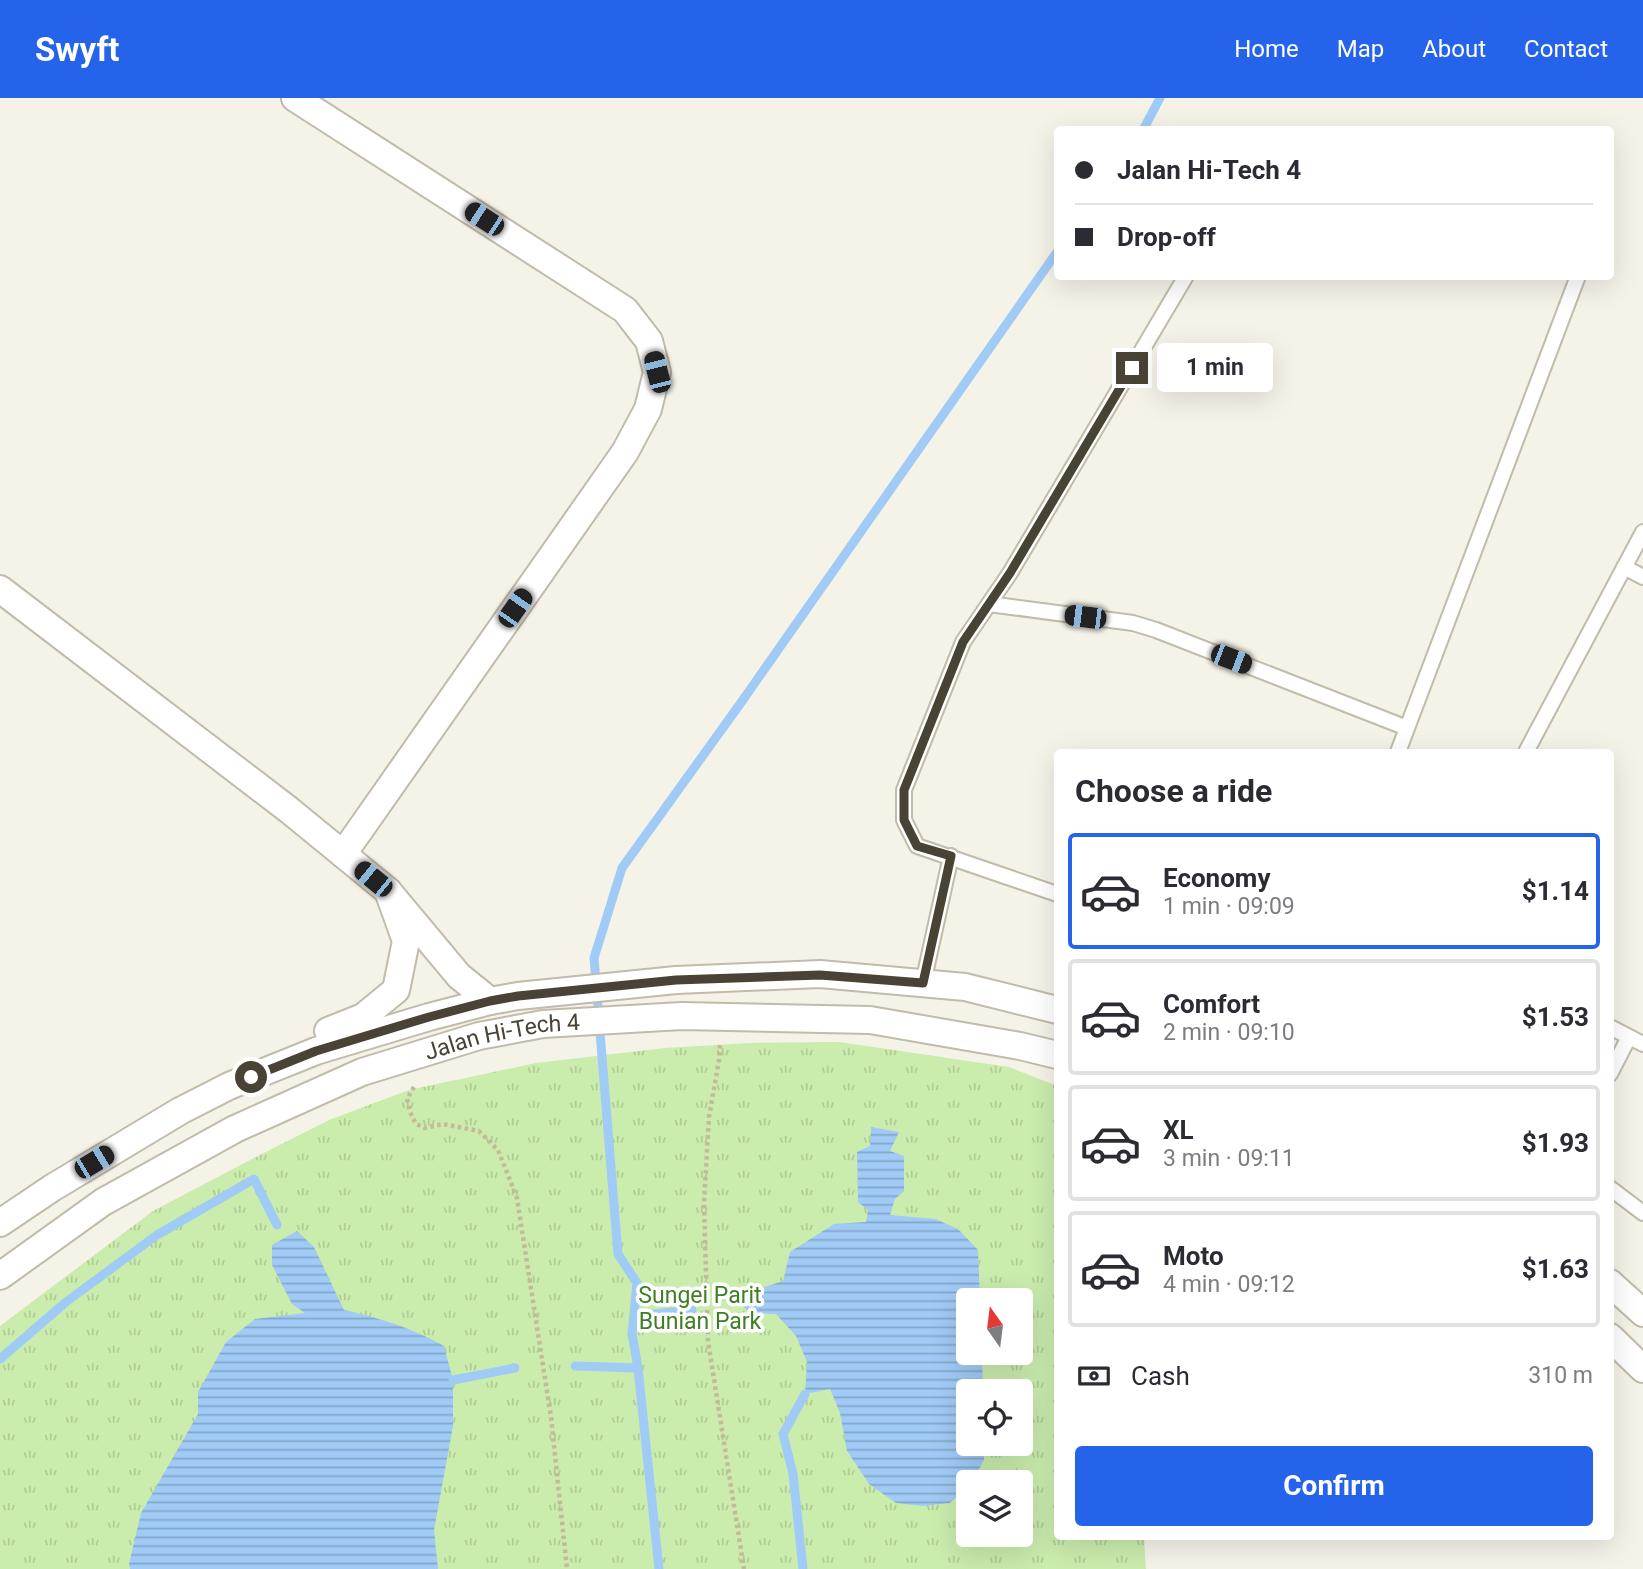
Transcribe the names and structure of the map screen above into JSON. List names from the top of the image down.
{
  "streets": {
    "street": ["Jalan Hi-Tech 4"]
  },
  "parks": ["Sungei Parit Bunian Park"],
  "north": "top",
  "page": {
    "header": "Swyft",
    "nav": [
      "Home",
      "Map",
      "About",
      "Contact"
    ],
    "banner": ["Jalan Hi-Tech 4", "Drop-off"],
    "bubble": "1 min",
    "heading": "Choose a ride",
    "list": [
      {
        "name": "Economy",
        "note": "1 min · 09:09",
        "value": "$1.14"
      },
      {
        "name": "Comfort",
        "note": "2 min · 09:10",
        "value": "$1.53"
      },
      {
        "name": "XL",
        "note": "3 min · 09:11",
        "value": "$1.93"
      },
      {
        "name": "Moto",
        "note": "4 min · 09:12",
        "value": "$1.63"
      }
    ],
    "pay": ["Cash", "310 m"],
    "buttons": "Confirm"
  }
}
